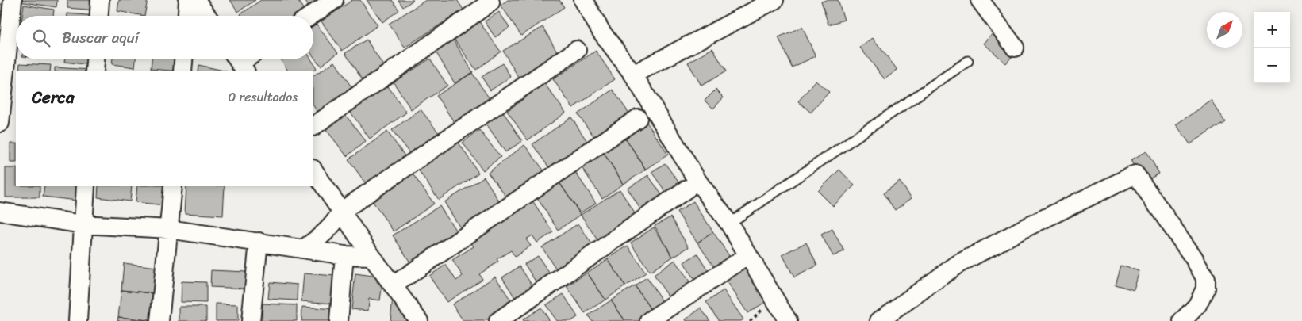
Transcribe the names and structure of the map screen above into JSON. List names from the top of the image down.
{
  "north": "top right",
  "page": {
    "map_buttons": ["+", "−"],
    "search": "Buscar aquí",
    "heading": ["Cerca", "0 resultados"]
  }
}
